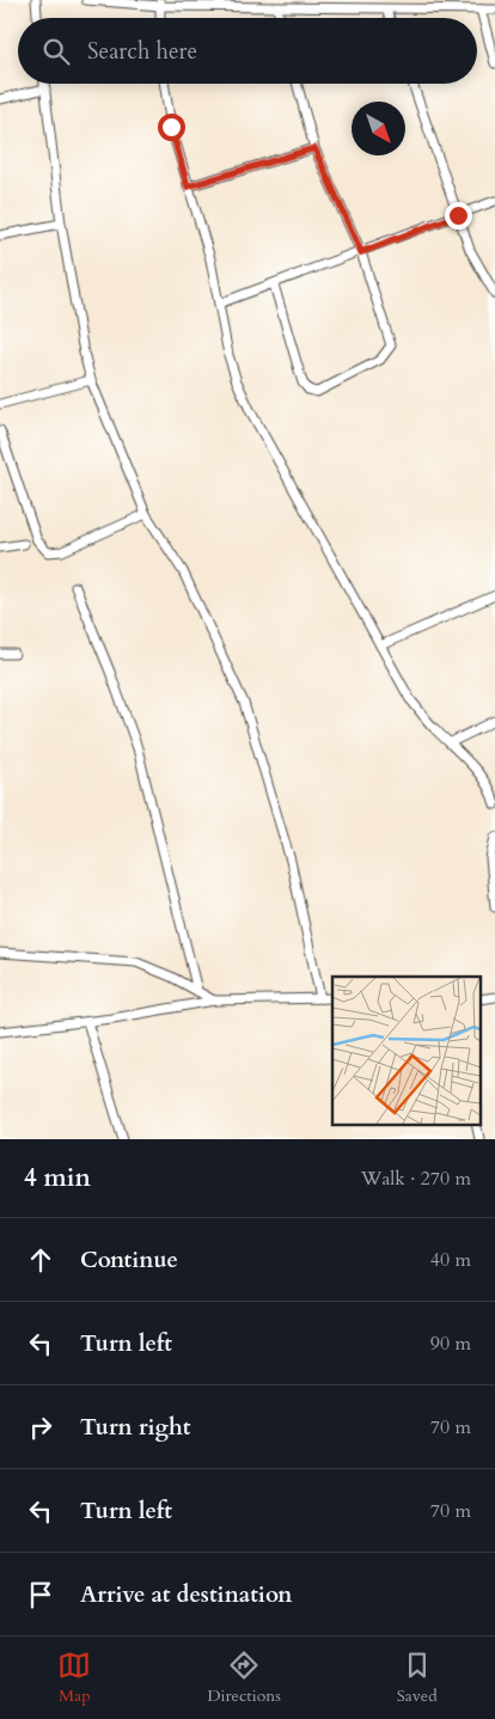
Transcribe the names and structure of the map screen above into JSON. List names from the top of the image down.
{
  "north": "bottom right",
  "page": {
    "search": "Search here",
    "heading": ["4 min", "Walk · 270 m"],
    "list": [
      ["Continue", "40 m"],
      ["Turn left", "90 m"],
      ["Turn right", "70 m"],
      ["Turn left", "70 m"],
      "Arrive at destination"
    ],
    "nav": ["Map", "Directions", "Saved"]
  }
}
